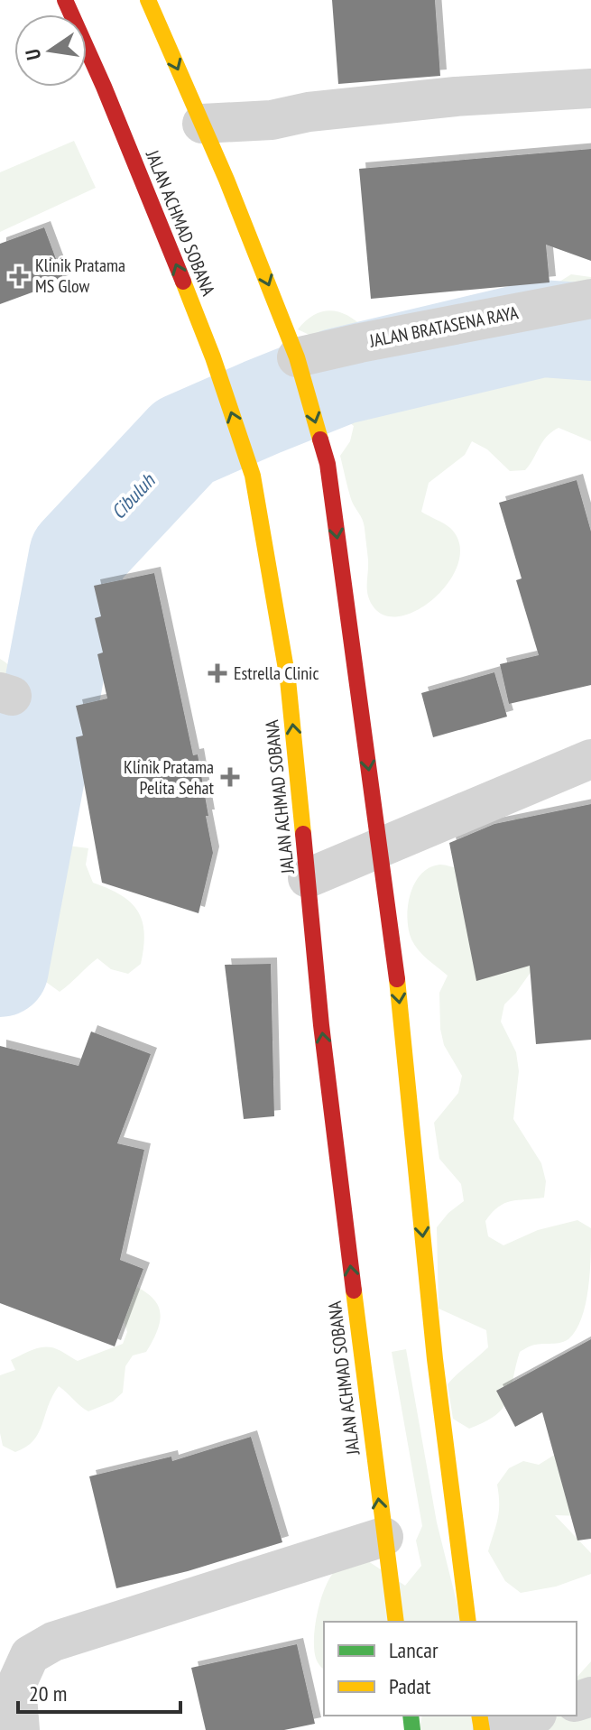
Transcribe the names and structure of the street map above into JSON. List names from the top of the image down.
{
  "streets": {
    "main road": ["JALAN ACHMAD SOBANA"],
    "street": ["JALAN BRATASENA RAYA"]
  },
  "water": ["Cibuluh"],
  "places": {
    "health": ["Klinik Pratama MS Glow", "Estrella Clinic", "Klinik Pratama Pelita Sehat"]
  },
  "legend": ["Lancar", "Padat"],
  "scale_bar": "20 m",
  "north": "left"
}
